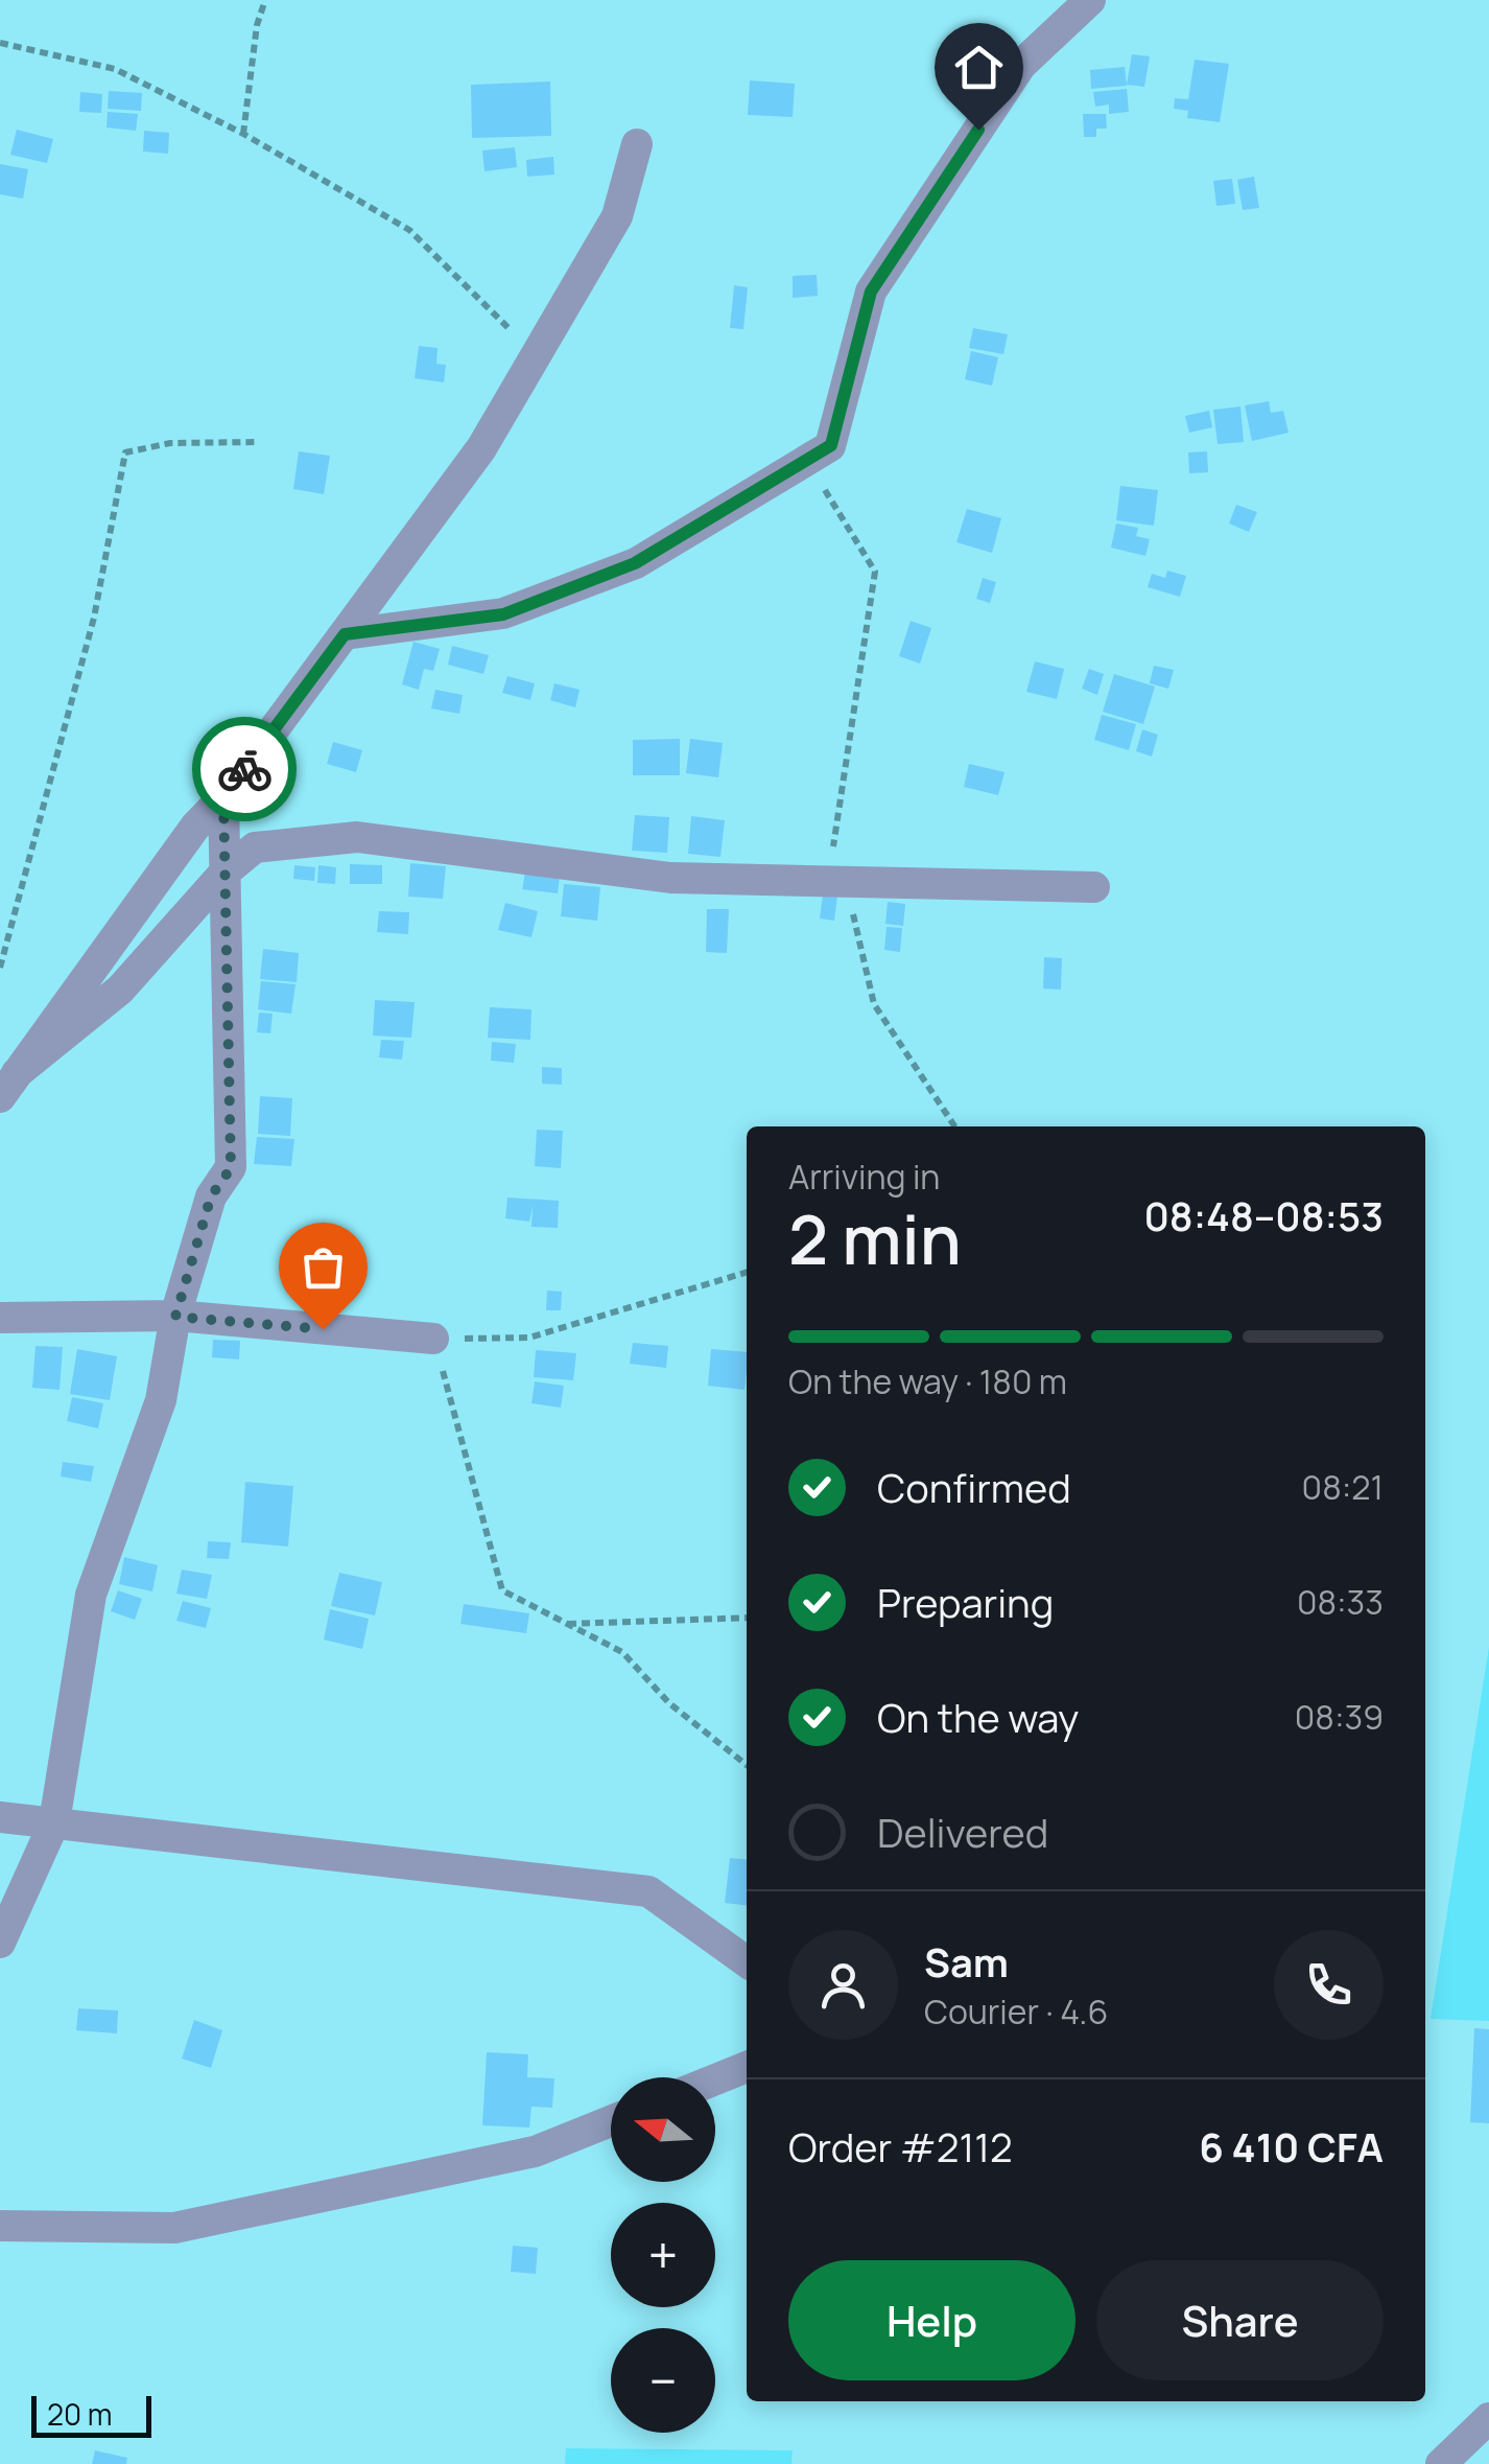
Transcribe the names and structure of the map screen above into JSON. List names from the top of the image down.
{
  "scale_bar": "20 m",
  "north": "left",
  "page": {
    "heading": ["2 min", "Arriving in", "08:48–08:53"],
    "panel": [
      "Sam",
      "Courier · 4.6",
      "Order #2112",
      "6 410 CFA"
    ],
    "bar": "On the way · 180 m",
    "list": [
      ["Confirmed", "08:21"],
      ["Preparing", "08:33"],
      ["On the way", "08:39"],
      "Delivered"
    ],
    "map_buttons": ["+", "−"],
    "buttons": ["Help", "Share"],
    "scale": "20 m"
  }
}
